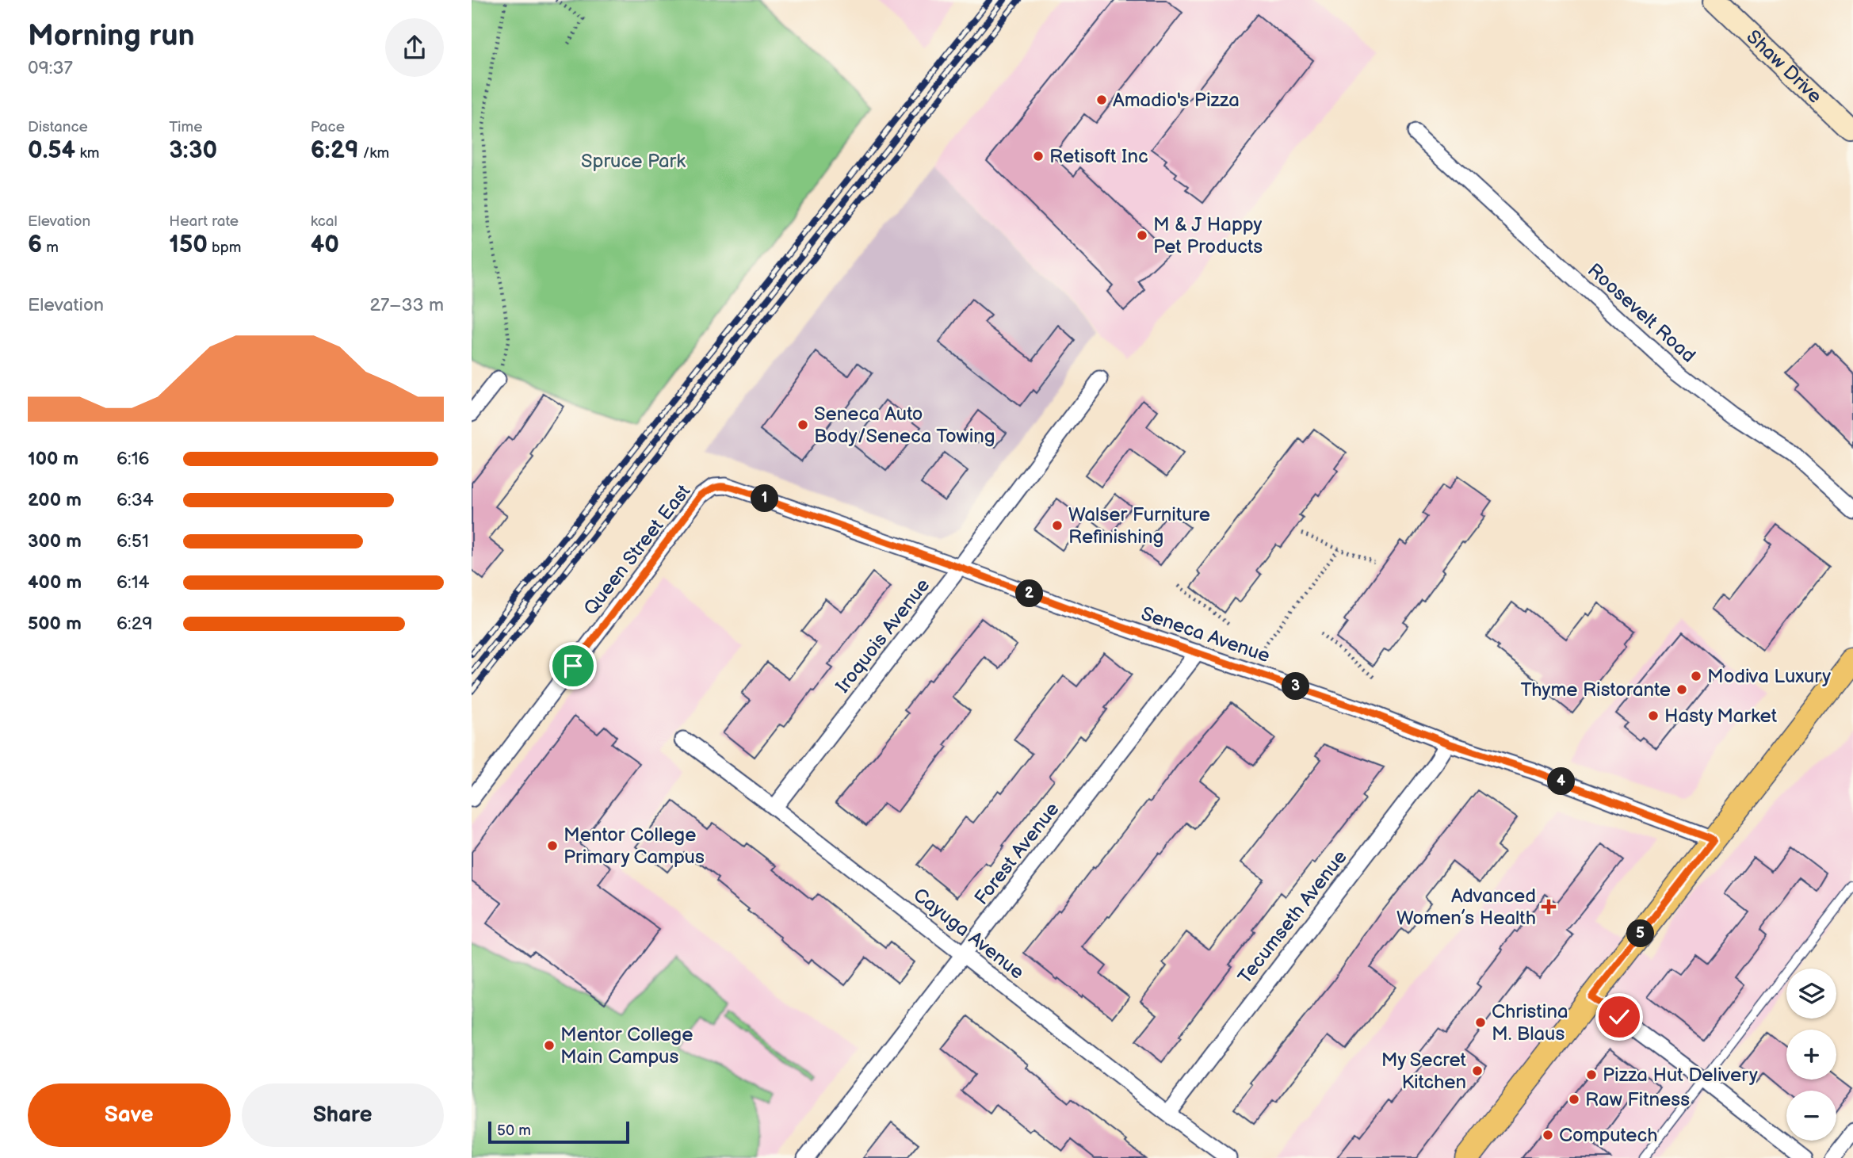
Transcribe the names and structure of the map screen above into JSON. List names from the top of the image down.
{
  "streets": {
    "street": [
      "Shaw Drive",
      "Roosevelt Road",
      "Queen Street East",
      "Seneca Avenue",
      "Iroquois Avenue",
      "Forest Avenue",
      "Tecumseth Avenue",
      "Cayuga Avenue"
    ]
  },
  "crossings": [
    ["Queen Street East", "Seneca Avenue"],
    ["Seneca Avenue", "Iroquois Avenue"],
    ["Seneca Avenue", "Forest Avenue"],
    ["Seneca Avenue", "Tecumseth Avenue"],
    ["Iroquois Avenue", "Cayuga Avenue"],
    ["Forest Avenue", "Cayuga Avenue"],
    ["Tecumseth Avenue", "Cayuga Avenue"]
  ],
  "parks": ["Spruce Park"],
  "places": {
    "other": [
      "Amadio's Pizza",
      "Retisoft Inc",
      "M & J Happy Pet Products",
      "Seneca Auto Body/Seneca Towing",
      "Walser Furniture Refinishing",
      "Modiva Luxury",
      "Thyme Ristorante",
      "Hasty Market",
      "Mentor College Primary Campus",
      "Christina M. Blaus",
      "Mentor College Main Campus",
      "My Secret Kitchen",
      "Pizza Hut Delivery",
      "Raw Fitness",
      "Computech"
    ],
    "health": ["Advanced Women’s Health"]
  },
  "scale_bar": "50 m",
  "page": {
    "heading": ["Morning run", "09:37"],
    "stats": [
      ["Distance", "0.54 km"],
      ["Time", "3:30"],
      ["Pace", "6:29 /km"],
      ["Elevation", "6 m"],
      ["Heart rate", "150 bpm"],
      ["kcal", "40"]
    ],
    "chart": ["Elevation", "27–33 m"],
    "list": [
      {
        "name": "100 m",
        "note": "6:16"
      },
      {
        "name": "200 m",
        "note": "6:34"
      },
      {
        "name": "300 m",
        "note": "6:51"
      },
      {
        "name": "400 m",
        "note": "6:14"
      },
      {
        "name": "500 m",
        "note": "6:29"
      }
    ],
    "pins": [
      "1",
      "2",
      "3",
      "4",
      "5"
    ],
    "map_buttons": ["+", "−"],
    "buttons": ["Save", "Share"],
    "scale": "50 m"
  }
}
